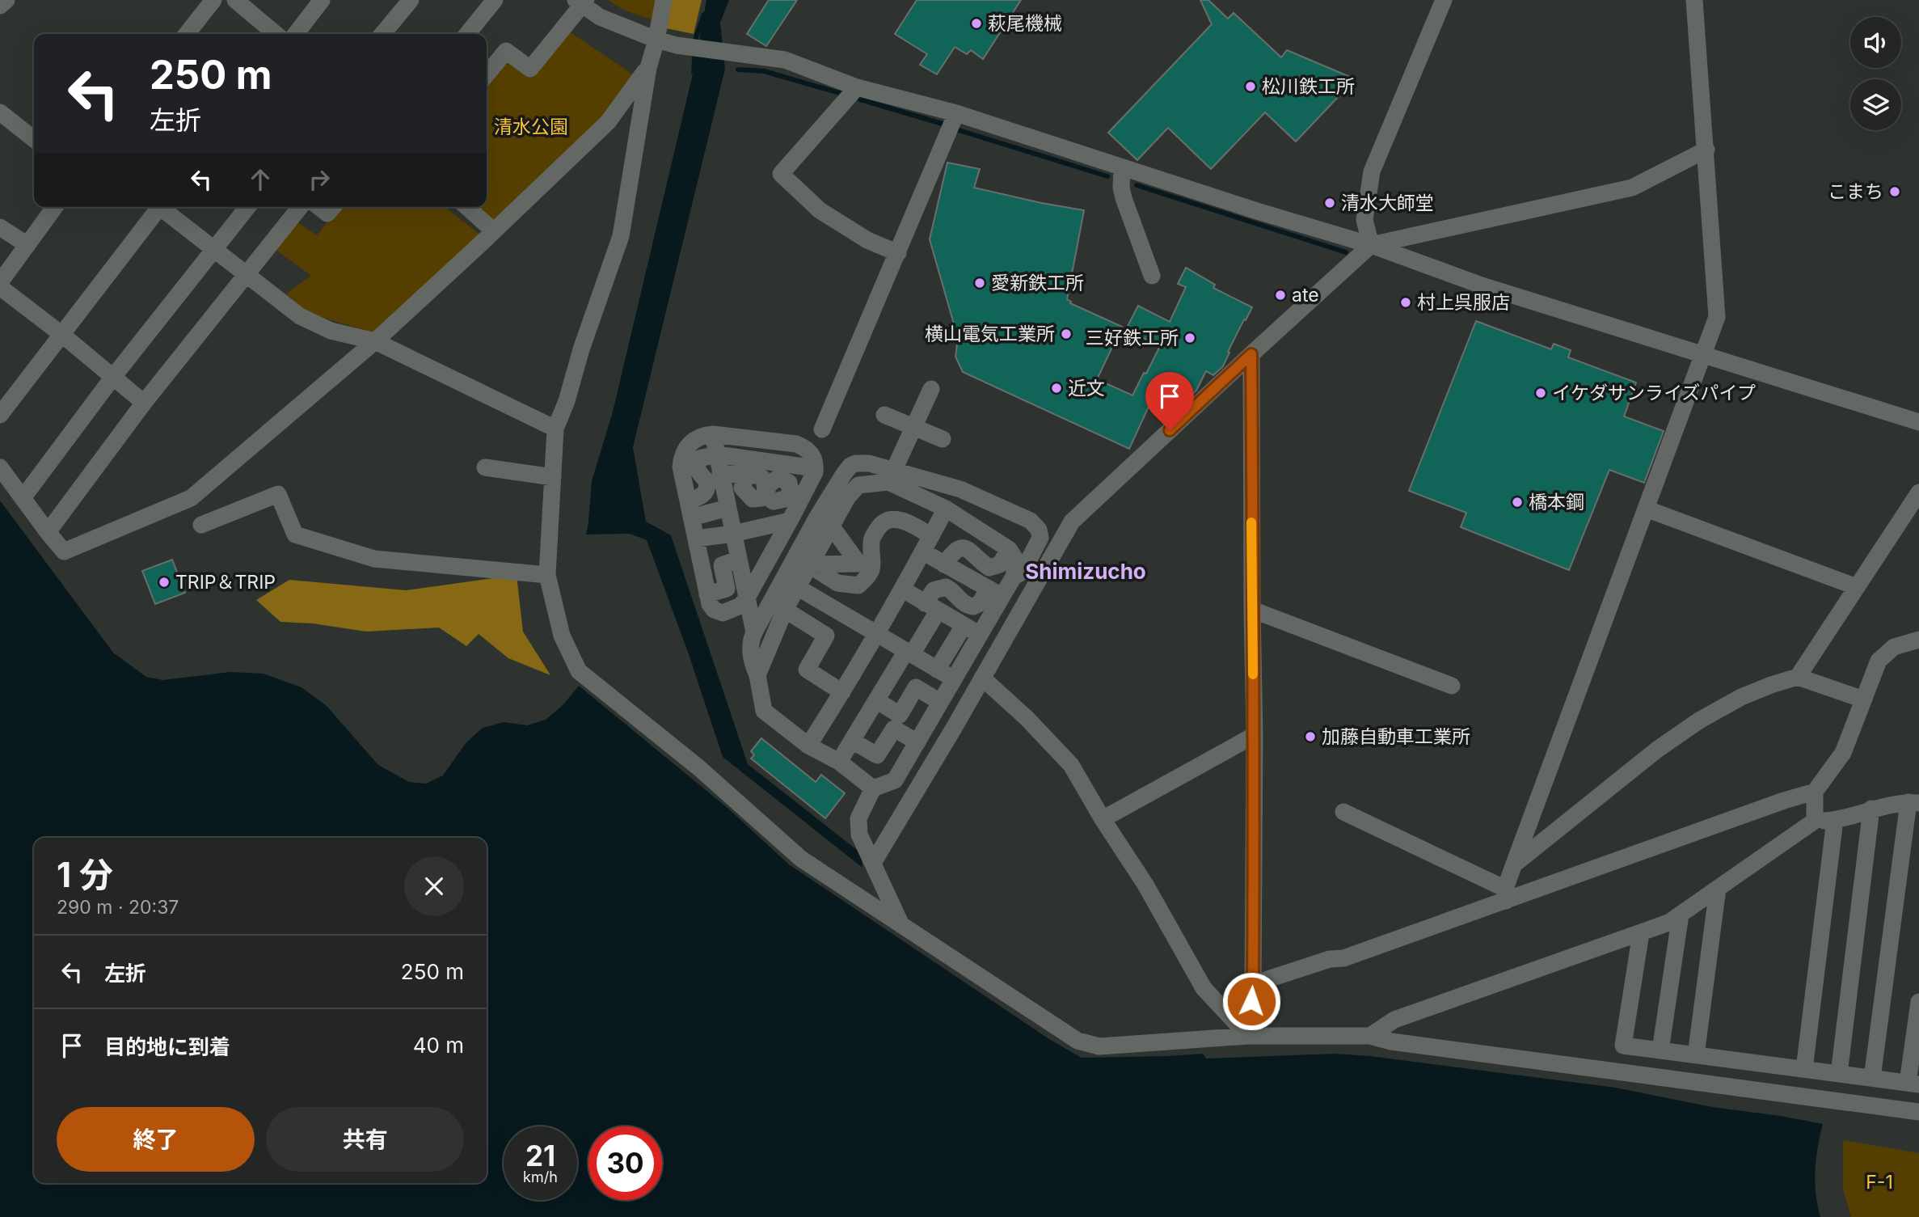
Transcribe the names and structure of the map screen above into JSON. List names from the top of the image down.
{
  "districts": ["Shimizucho"],
  "parks": ["清水公園", "F-1"],
  "places": [
    "萩尾機械",
    "松川鉄工所",
    "こまち",
    "清水大師堂",
    "愛新鉄工所",
    "ate",
    "村上呉服店",
    "横山電気工業所",
    "三好鉄工所",
    "近文",
    "イケダサンライズパイプ",
    "橋本鋼",
    "TRIP＆TRIP",
    "加藤自動車工業所"
  ],
  "page": {
    "turn": ["250 m", "左折"],
    "heading": ["1 分", "290 m · 20:37"],
    "list": [
      {
        "name": "左折",
        "value": "250 m"
      },
      {
        "name": "目的地に到着",
        "value": "40 m"
      }
    ],
    "buttons": ["終了", "共有"],
    "speed": "21 km/h",
    "limit": "30"
  }
}
